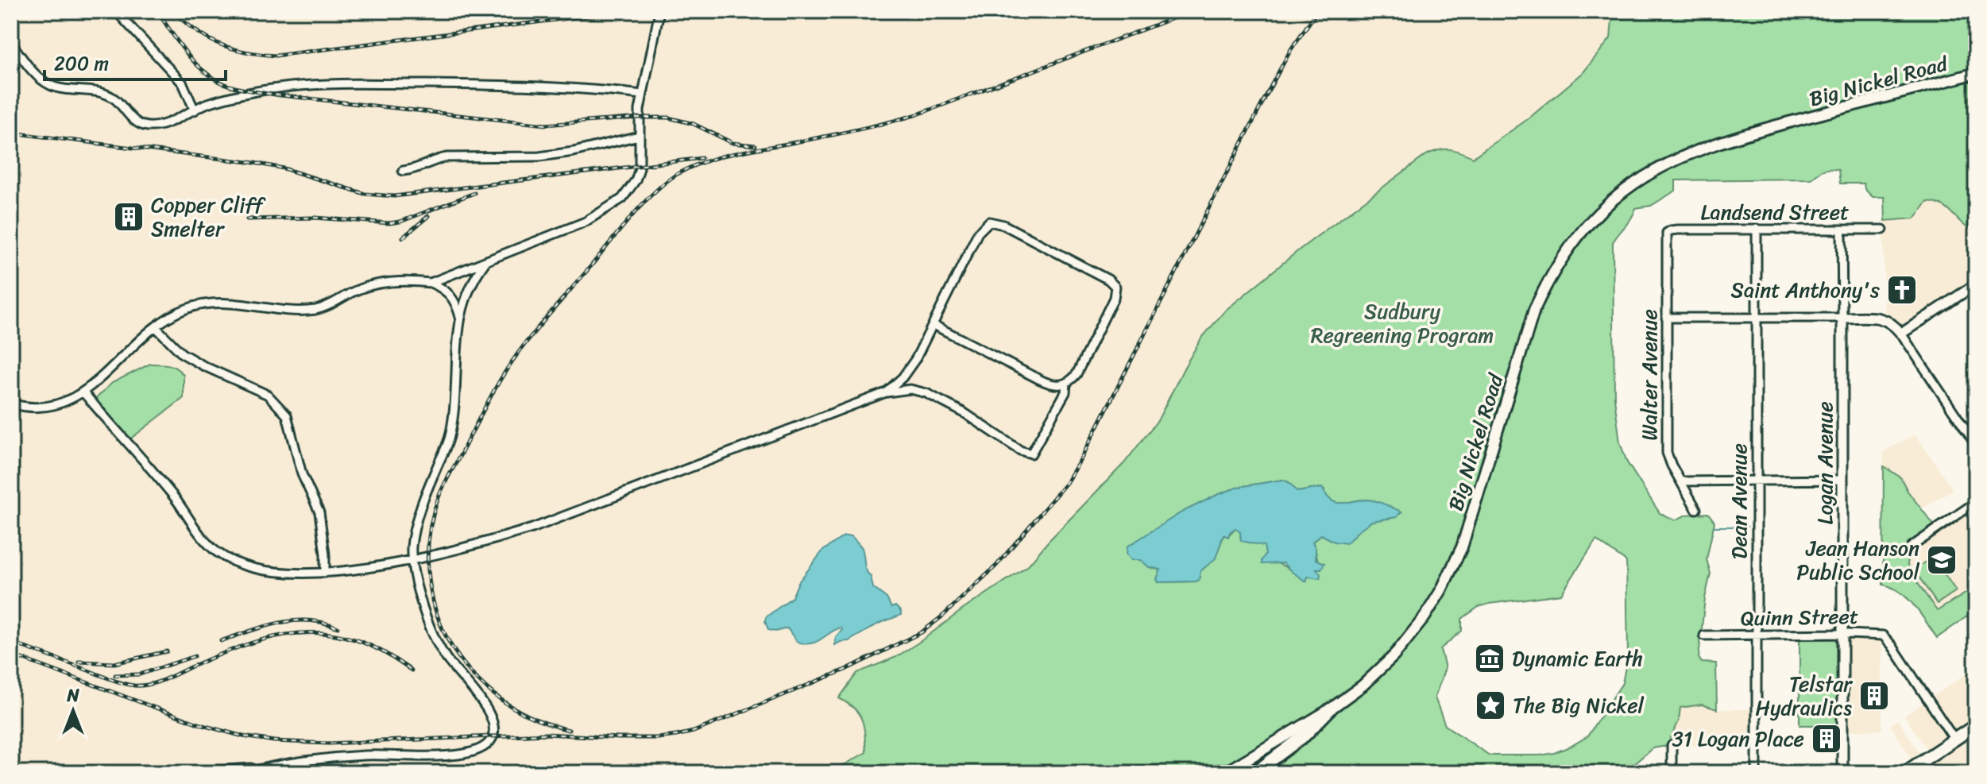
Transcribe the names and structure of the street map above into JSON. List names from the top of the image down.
{
  "streets": {
    "main road": ["Big Nickel Road"],
    "street": [
      "Landsend Street",
      "Walter Avenue",
      "Logan Avenue",
      "Dean Avenue",
      "Quinn Street"
    ]
  },
  "crossings": [
    ["Landsend Street", "Walter Avenue"],
    ["Landsend Street", "Logan Avenue"],
    ["Landsend Street", "Dean Avenue"],
    ["Logan Avenue", "Quinn Street"],
    ["Dean Avenue", "Quinn Street"]
  ],
  "parks": ["Sudbury Regreening Program"],
  "places": {
    "building": ["Copper Cliff Smelter", "Telstar Hydraulics", "31 Logan Place"],
    "church": ["Saint Anthony's"],
    "school or university": ["Jean Hanson Public School"],
    "museum": ["Dynamic Earth"],
    "place": ["The Big Nickel"]
  },
  "scale_bar": "200 m",
  "north": "top"
}
